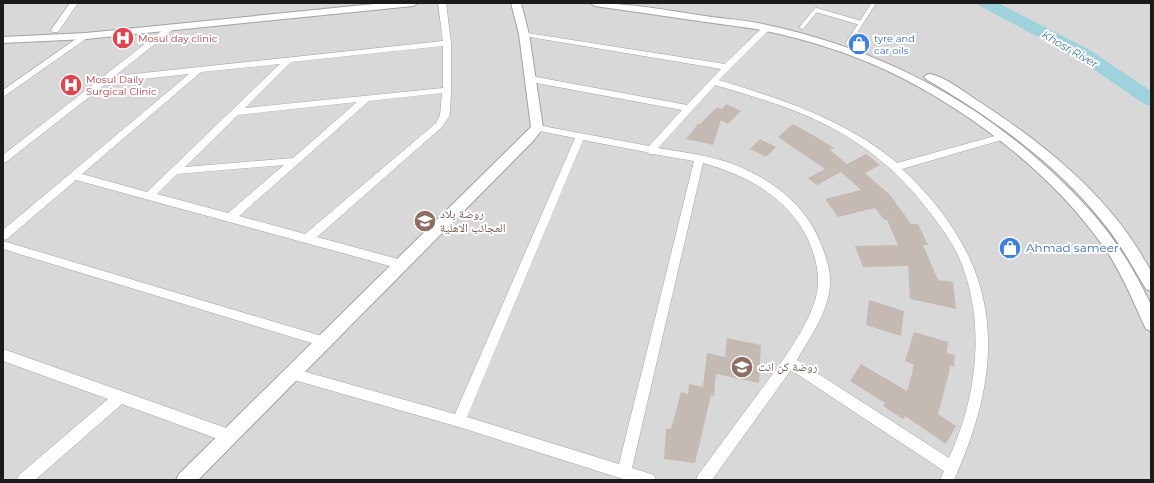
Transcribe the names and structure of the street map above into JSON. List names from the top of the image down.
{
  "water": ["Khosr River"],
  "places": {
    "hospital": ["Mosul day clinic", "Mosul Daily Surgical Clinic"],
    "shop": ["tyre and car oils", "Ahmad sameer"],
    "school or university": ["روضة بلاد العجائب الاهلية", "روضة كن انت"]
  }
}
